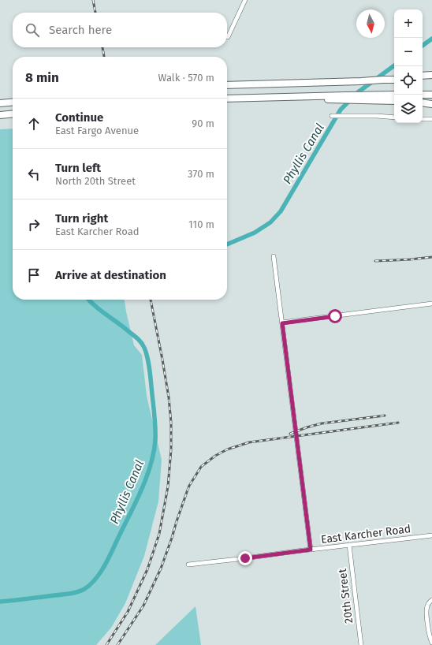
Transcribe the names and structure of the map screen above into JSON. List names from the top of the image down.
{
  "streets": {
    "street": ["East Karcher Road", "20th Street"]
  },
  "crossings": [
    ["East Karcher Road", "20th Street"]
  ],
  "water": ["Phyllis Canal"],
  "north": "bottom",
  "page": {
    "map_buttons": ["+", "−"],
    "search": "Search here",
    "heading": ["8 min", "Walk · 570 m"],
    "list": [
      ["Continue", "East Fargo Avenue", "90 m"],
      ["Turn left", "North 20th Street", "370 m"],
      ["Turn right", "East Karcher Road", "110 m"],
      "Arrive at destination"
    ]
  }
}
